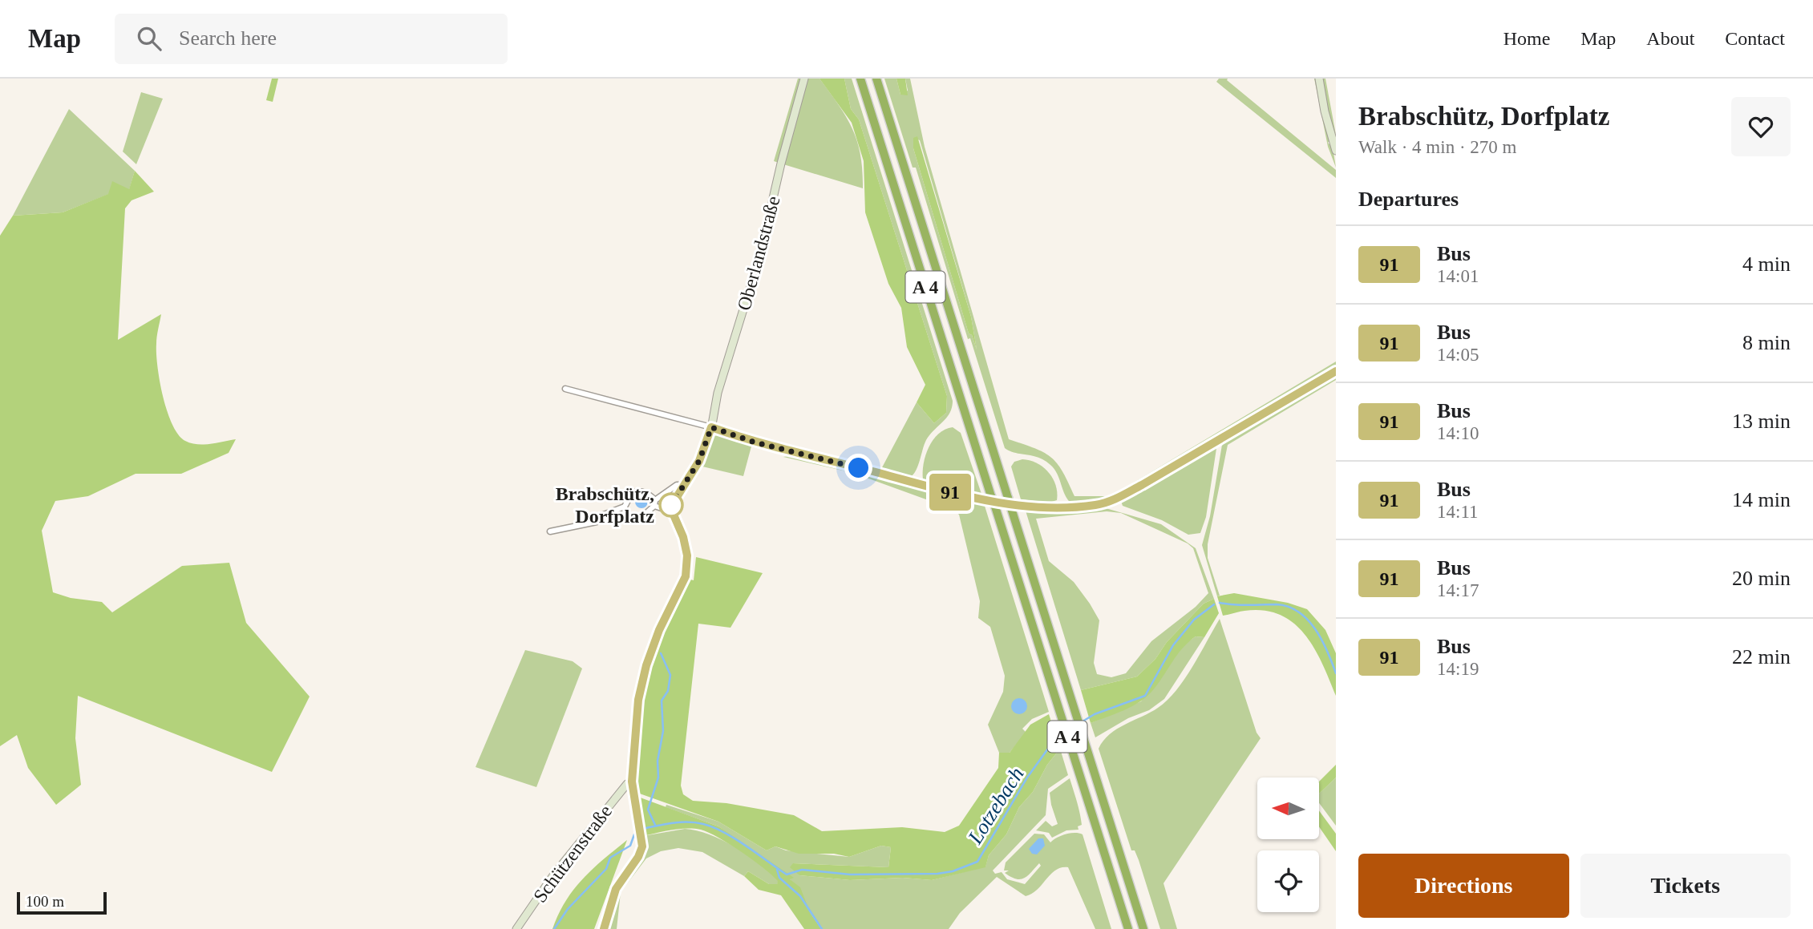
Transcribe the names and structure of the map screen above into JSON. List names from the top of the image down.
{
  "streets": {
    "highway": ["A 4"],
    "street": ["Oberlandstraße", "Schützenstraße"]
  },
  "water": ["Lotzebach"],
  "places": ["Brabschütz, Dorfplatz"],
  "lines": ["bus line 91"],
  "scale_bar": "100 m",
  "north": "left",
  "page": {
    "header": "Map",
    "search": "Search here",
    "nav": [
      "Home",
      "Map",
      "About",
      "Contact"
    ],
    "on_map": "91",
    "heading": [
      ["Brabschütz, Dorfplatz", "Walk · 4 min · 270 m"],
      "Departures"
    ],
    "list": [
      {
        "mark": "91",
        "name": "Bus",
        "note": "14:01",
        "value": "4 min"
      },
      {
        "mark": "91",
        "name": "Bus",
        "note": "14:05",
        "value": "8 min"
      },
      {
        "mark": "91",
        "name": "Bus",
        "note": "14:10",
        "value": "13 min"
      },
      {
        "mark": "91",
        "name": "Bus",
        "note": "14:11",
        "value": "14 min"
      },
      {
        "mark": "91",
        "name": "Bus",
        "note": "14:17",
        "value": "20 min"
      },
      {
        "mark": "91",
        "name": "Bus",
        "note": "14:19",
        "value": "22 min"
      }
    ],
    "buttons": ["Directions", "Tickets"],
    "scale": "100 m"
  }
}
